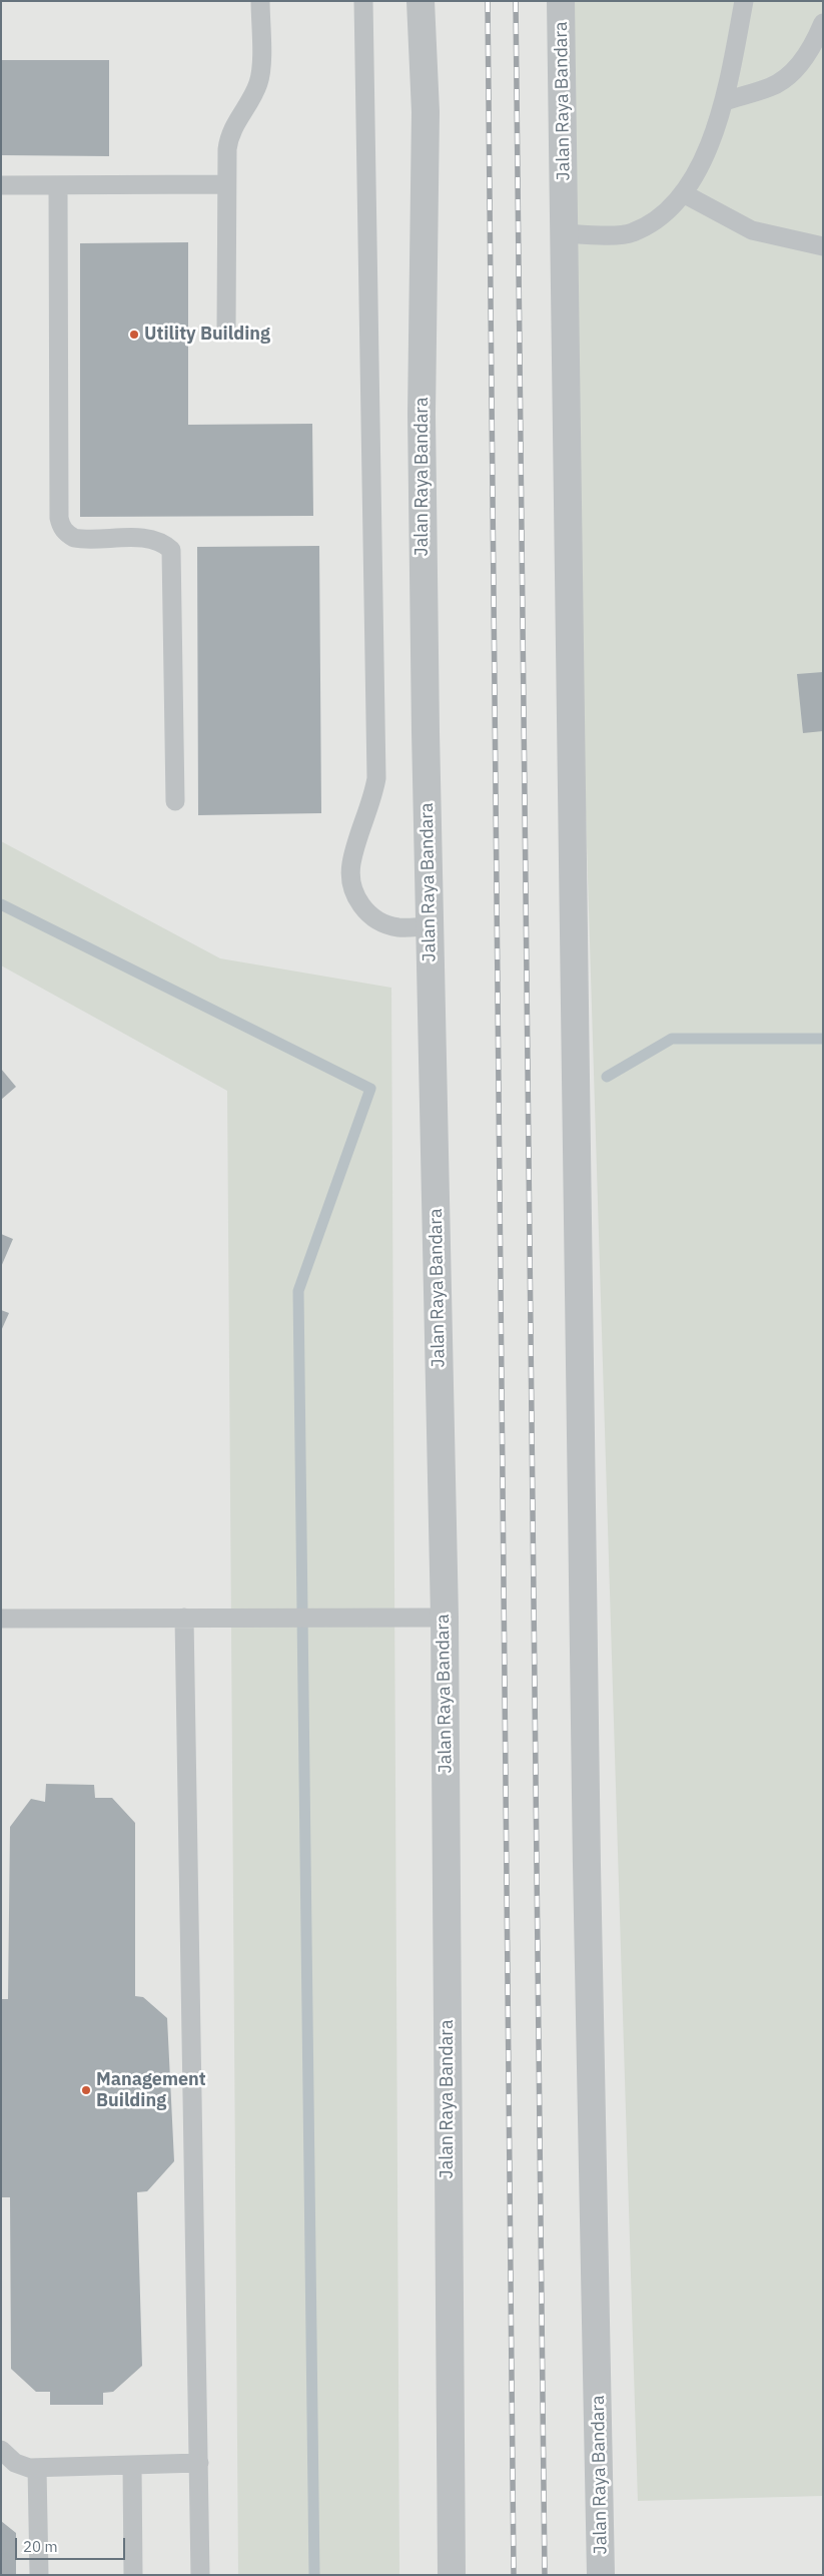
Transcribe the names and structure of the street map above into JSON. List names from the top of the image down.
{
  "streets": {
    "street": ["Jalan Raya Bandara"]
  },
  "places": ["Utility Building", "Management Building"],
  "scale_bar": "20 m"
}
